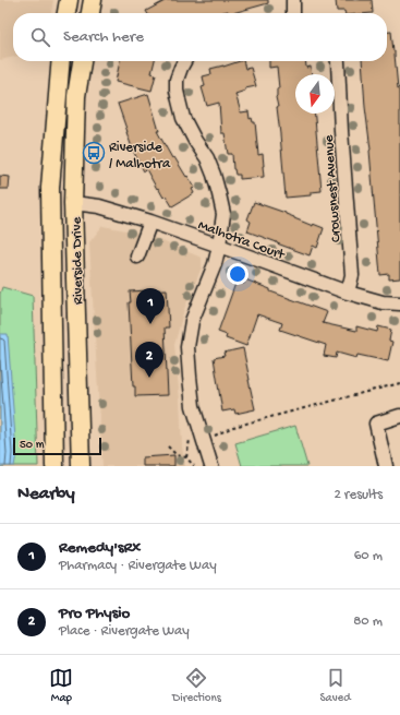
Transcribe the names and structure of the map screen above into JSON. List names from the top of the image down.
{
  "streets": {
    "main road": ["Riverside Drive"],
    "street": ["Crowsnest Avenue", "Malhotra Court"]
  },
  "crossings": [
    ["Crowsnest Avenue", "Malhotra Court"],
    ["Malhotra Court", "Riverside Drive"]
  ],
  "places": {
    "bus stop": ["Riverside / Malhotra"]
  },
  "scale_bar": "50 m",
  "north": "bottom",
  "page": {
    "search": "Search here",
    "pins": ["1", "2"],
    "scale": "50 m",
    "heading": ["Nearby", "2 results"],
    "list": [
      {
        "mark": "1",
        "name": "Remedy'sRx",
        "note": "Pharmacy · Rivergate Way",
        "value": "60 m"
      },
      {
        "mark": "2",
        "name": "Pro Physio",
        "note": "Place · Rivergate Way",
        "value": "80 m"
      }
    ],
    "nav": ["Map", "Directions", "Saved"]
  }
}
